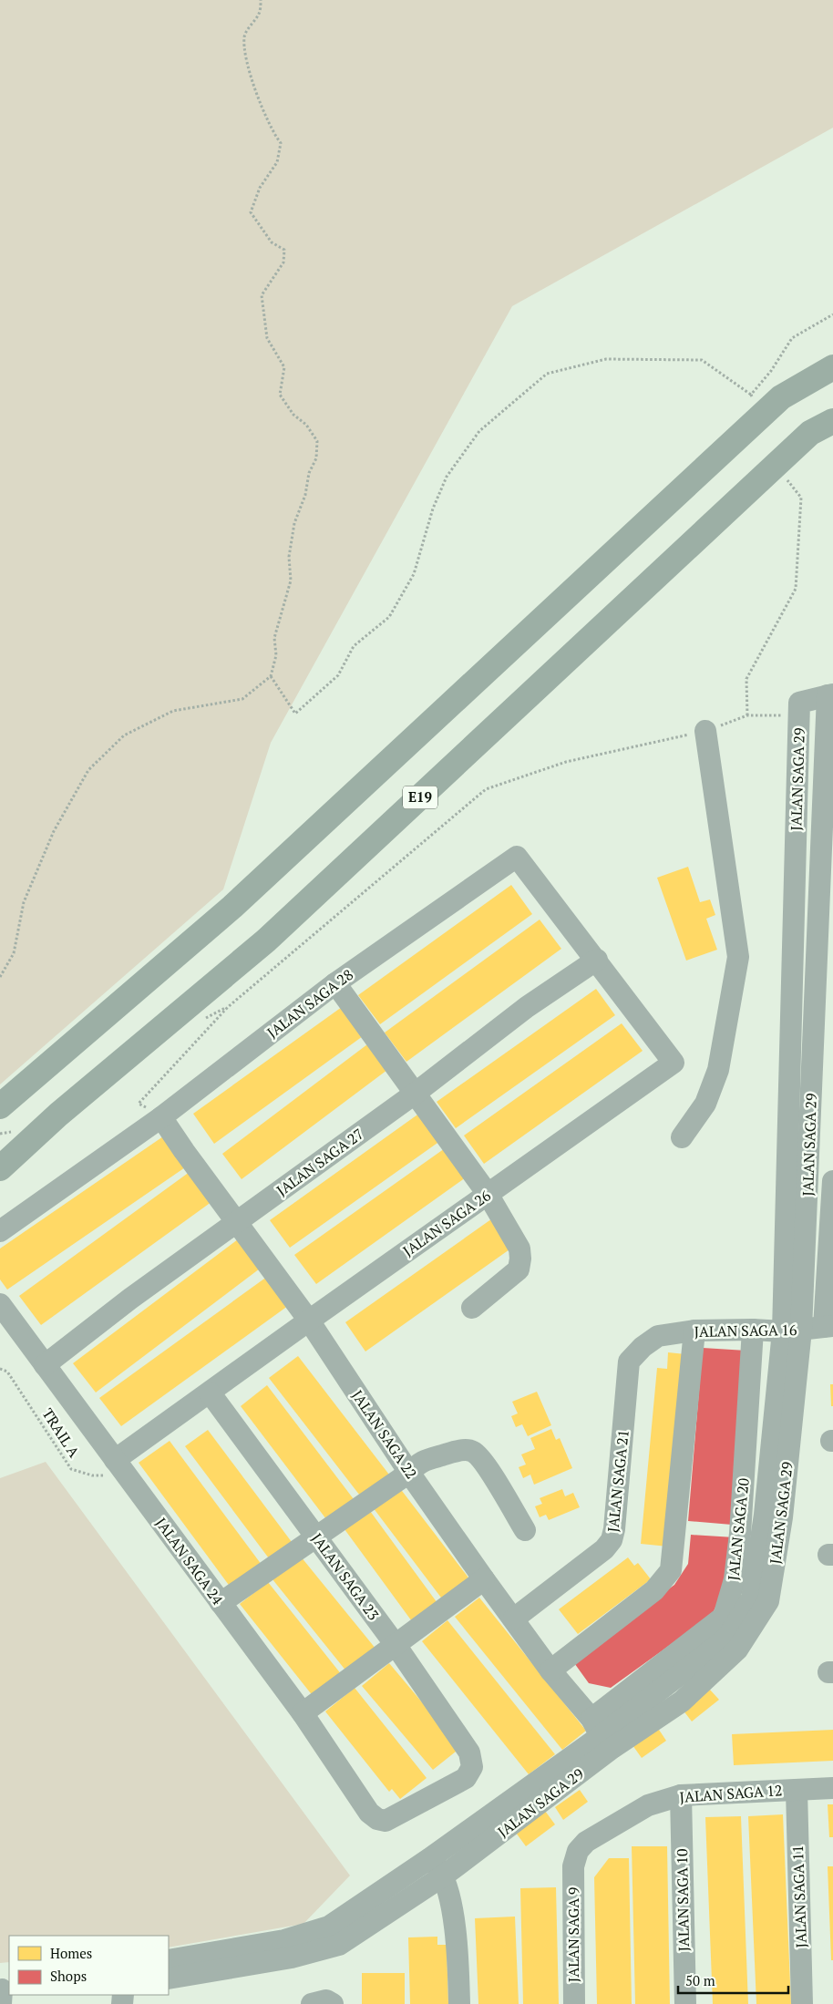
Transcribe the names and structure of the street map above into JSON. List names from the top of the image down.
{
  "streets": {
    "highway": ["E19"],
    "street": [
      "JALAN SAGA 29",
      "JALAN SAGA 28",
      "JALAN SAGA 27",
      "JALAN SAGA 26",
      "JALAN SAGA 16",
      "JALAN SAGA 22",
      "JALAN SAGA 21",
      "JALAN SAGA 20",
      "JALAN SAGA 24",
      "JALAN SAGA 23",
      "JALAN SAGA 12",
      "JALAN SAGA 11",
      "JALAN SAGA 10",
      "JALAN SAGA 9"
    ],
    "path": ["TRAIL A"]
  },
  "crossings": [
    ["JALAN SAGA 29", "JALAN SAGA 16"],
    ["JALAN SAGA 29", "JALAN SAGA 22"],
    ["JALAN SAGA 29", "JALAN SAGA 20"],
    ["JALAN SAGA 28", "JALAN SAGA 27"],
    ["JALAN SAGA 28", "JALAN SAGA 26"],
    ["JALAN SAGA 28", "JALAN SAGA 22"],
    ["JALAN SAGA 27", "JALAN SAGA 26"],
    ["JALAN SAGA 27", "JALAN SAGA 22"],
    ["JALAN SAGA 27", "JALAN SAGA 24"],
    ["JALAN SAGA 26", "TRAIL A"],
    ["JALAN SAGA 26", "JALAN SAGA 22"],
    ["JALAN SAGA 26", "JALAN SAGA 24"],
    ["JALAN SAGA 26", "JALAN SAGA 23"],
    ["JALAN SAGA 16", "JALAN SAGA 21"],
    ["JALAN SAGA 16", "JALAN SAGA 20"],
    ["TRAIL A", "JALAN SAGA 24"],
    ["JALAN SAGA 22", "JALAN SAGA 21"],
    ["JALAN SAGA 22", "JALAN SAGA 20"],
    ["JALAN SAGA 24", "JALAN SAGA 23"],
    ["JALAN SAGA 12", "JALAN SAGA 11"],
    ["JALAN SAGA 12", "JALAN SAGA 10"],
    ["JALAN SAGA 12", "JALAN SAGA 9"]
  ],
  "legend": ["Homes", "Shops"],
  "scale_bar": "50 m"
}
